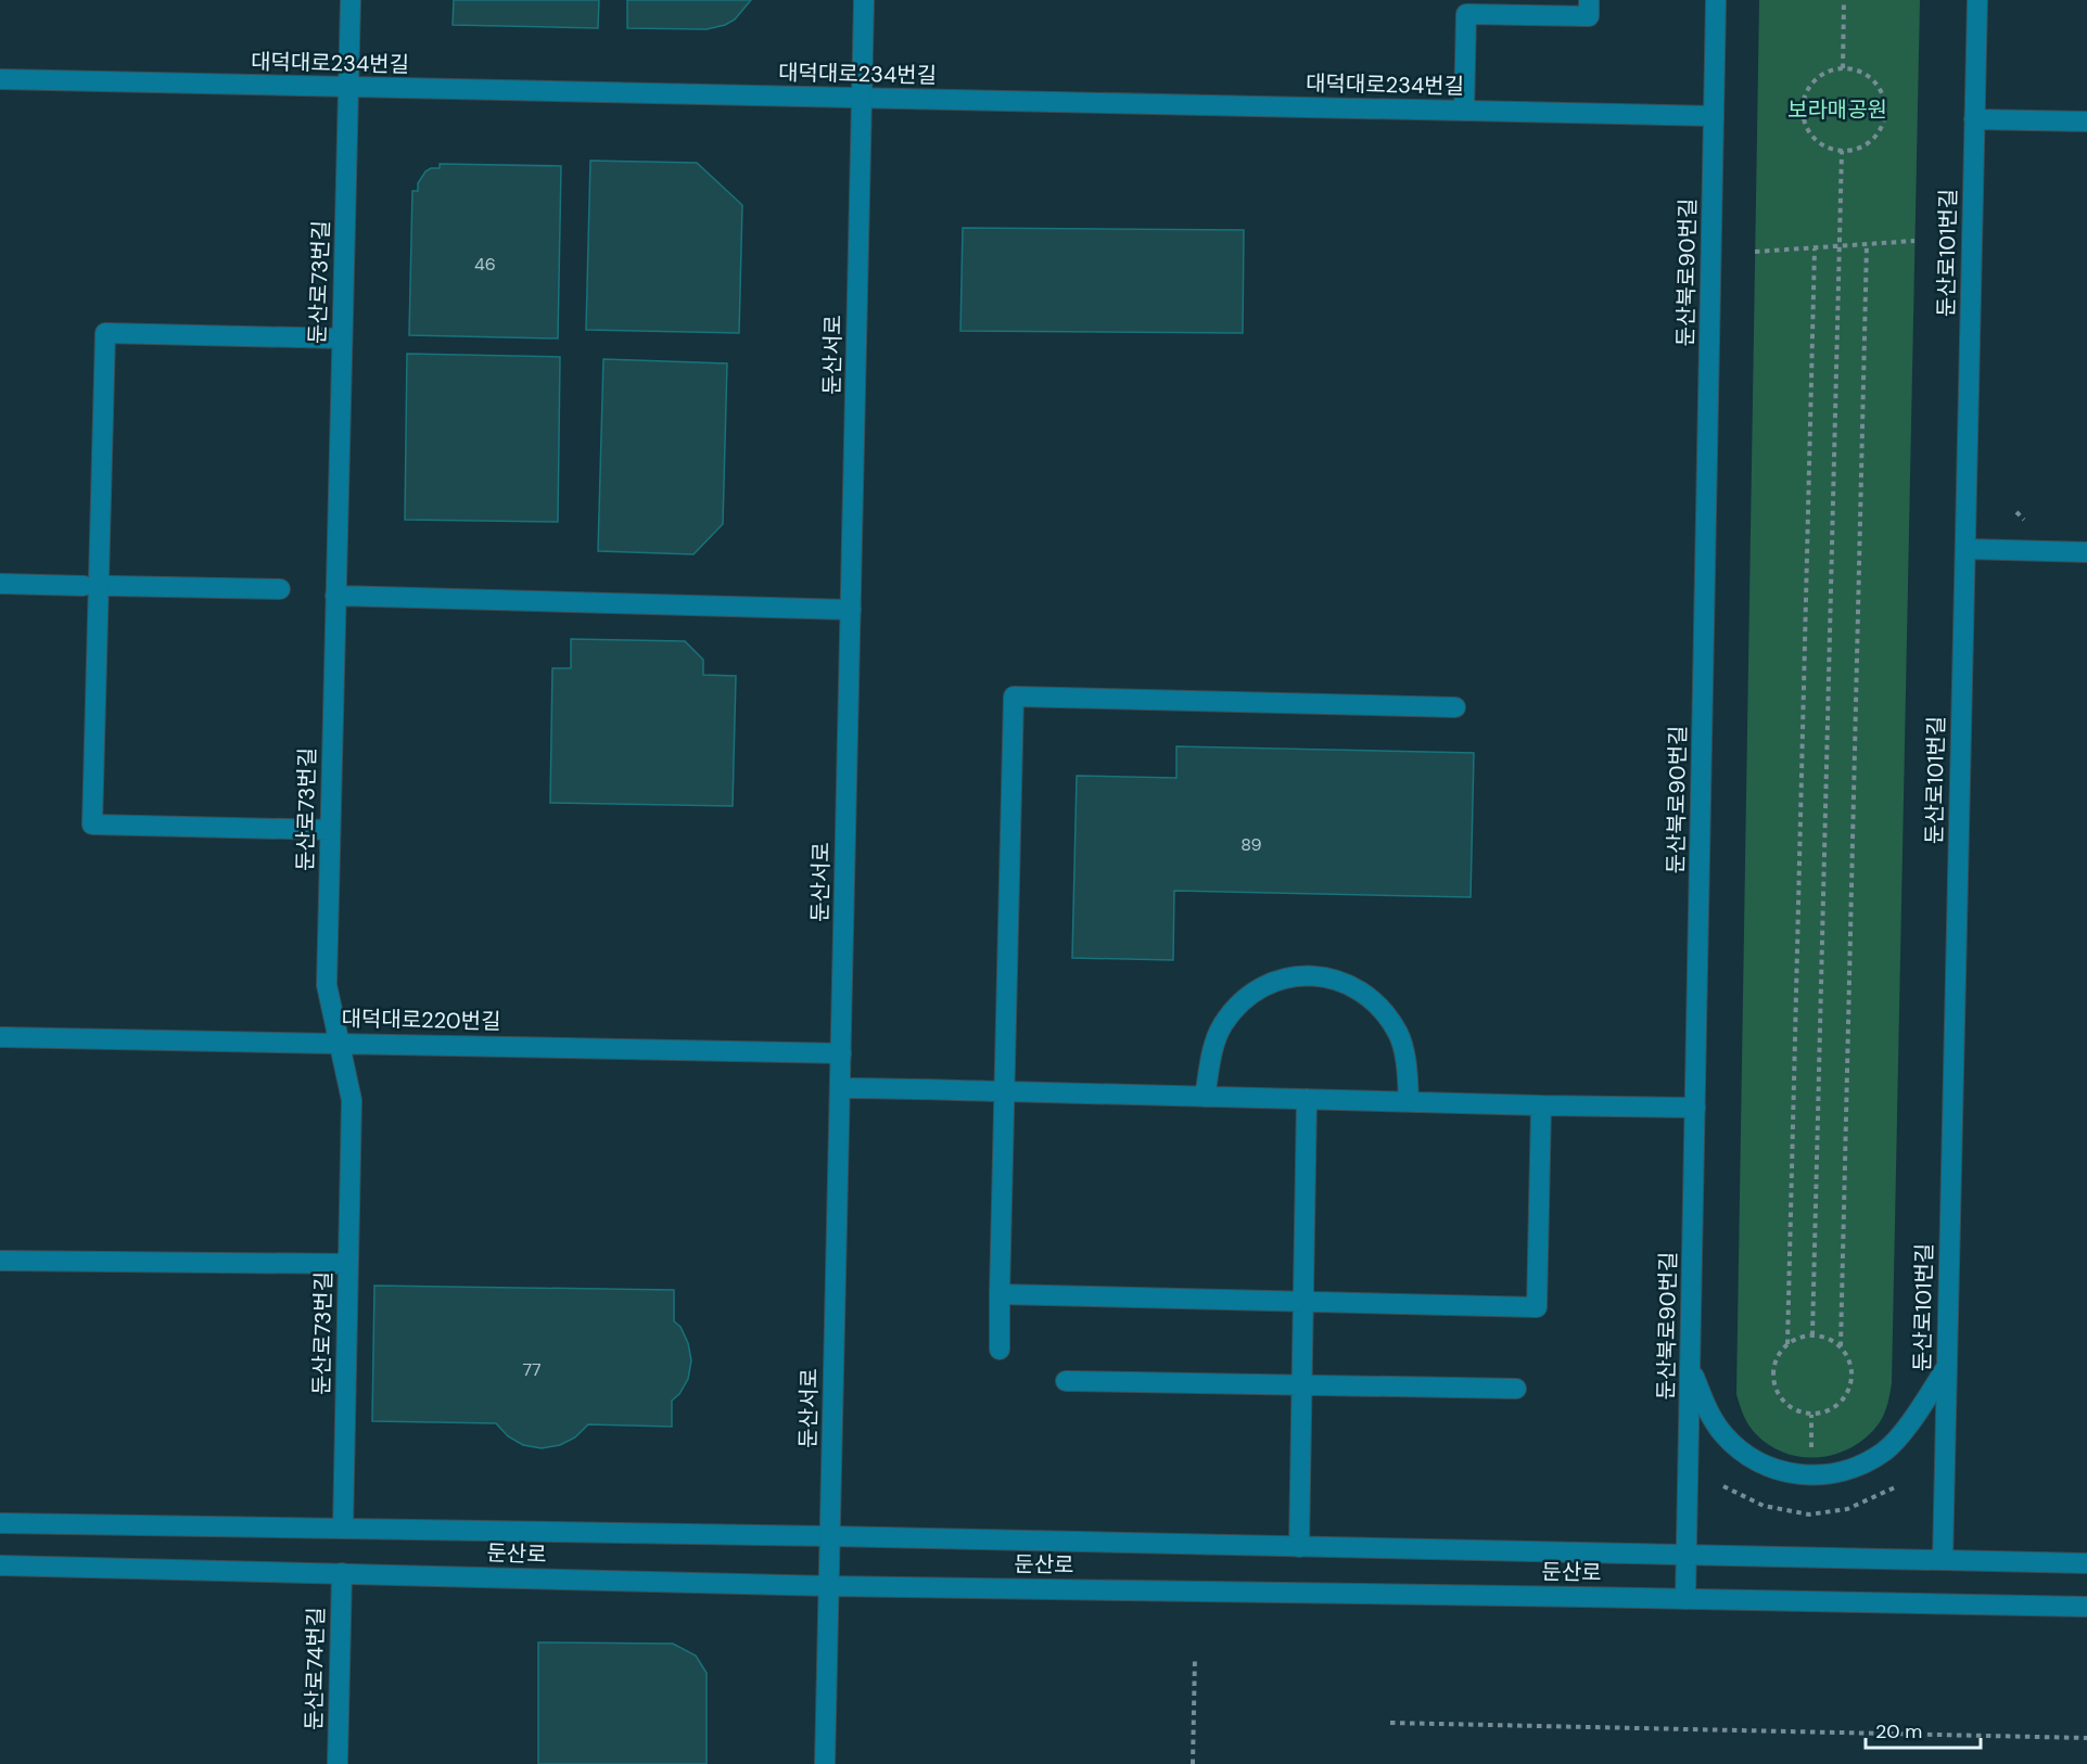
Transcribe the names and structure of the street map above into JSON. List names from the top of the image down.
{
  "streets": {
    "street": [
      "대덕대로234번길",
      "둔산로101번길",
      "둔산북로90번길",
      "둔산로73번길",
      "둔산서로",
      "대덕대로220번길",
      "둔산로",
      "둔산로74번길"
    ]
  },
  "crossings": [
    ["대덕대로234번길", "둔산북로90번길"],
    ["대덕대로234번길", "둔산로73번길"],
    ["대덕대로234번길", "둔산서로"],
    ["둔산로101번길", "둔산로"],
    ["둔산북로90번길", "둔산로"],
    ["둔산로73번길", "대덕대로220번길"],
    ["둔산로73번길", "둔산로"],
    ["둔산서로", "대덕대로220번길"],
    ["둔산서로", "둔산로"],
    ["둔산로", "둔산로74번길"]
  ],
  "parks": ["보라매공원"],
  "house_numbers": ["46", "89", "77"],
  "scale_bar": "20 m"
}
